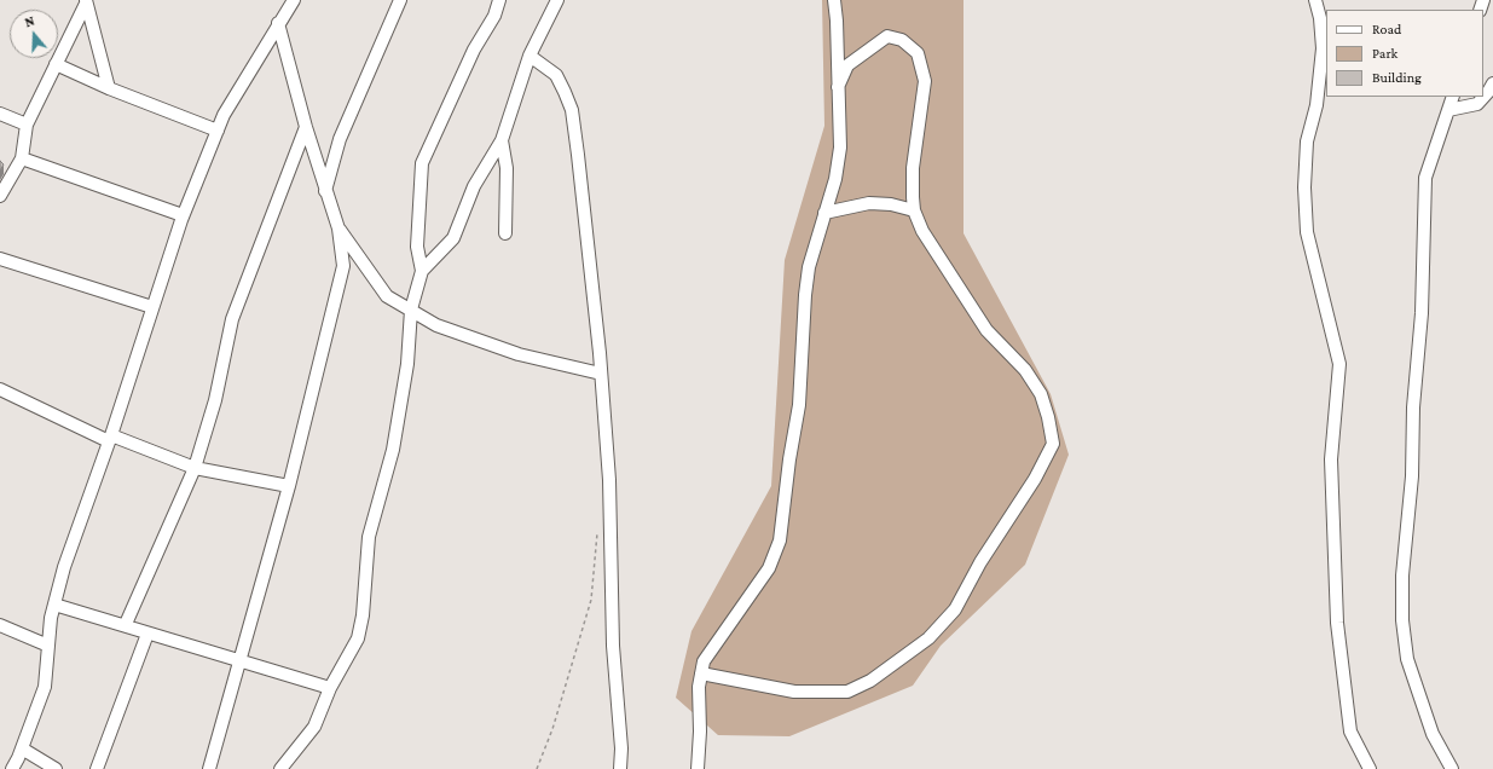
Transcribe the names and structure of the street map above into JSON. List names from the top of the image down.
{
  "legend": ["Road", "Park", "Building"],
  "north": "top"
}
